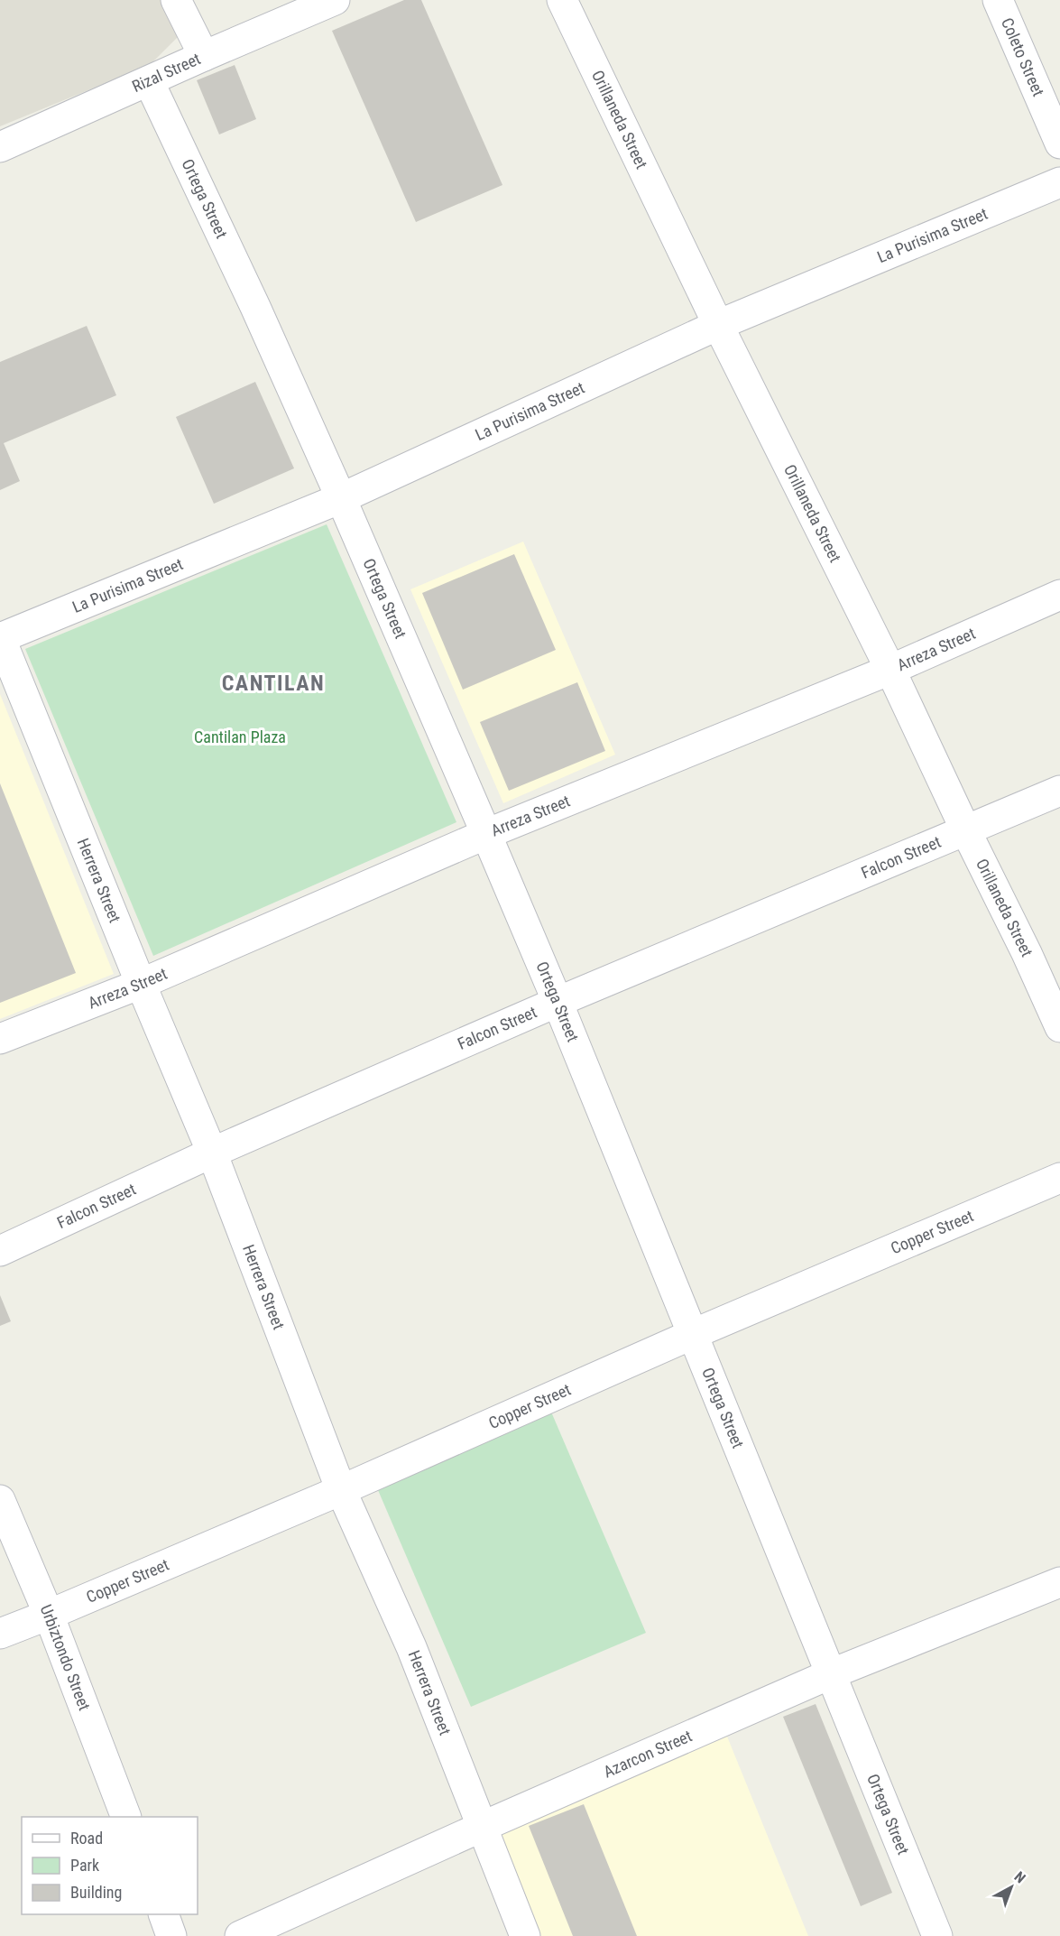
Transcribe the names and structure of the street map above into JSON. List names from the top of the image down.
{
  "streets": {
    "street": [
      "Coleto Street",
      "Rizal Street",
      "Orillaneda Street",
      "Ortega Street",
      "La Purisima Street",
      "Arreza Street",
      "Falcon Street",
      "Herrera Street",
      "Copper Street",
      "Urbiztondo Street",
      "Azarcon Street"
    ]
  },
  "crossings": [
    ["Rizal Street", "Ortega Street"],
    ["Orillaneda Street", "La Purisima Street"],
    ["Orillaneda Street", "Arreza Street"],
    ["Orillaneda Street", "Falcon Street"],
    ["Ortega Street", "La Purisima Street"],
    ["Ortega Street", "Arreza Street"],
    ["Ortega Street", "Falcon Street"],
    ["Ortega Street", "Copper Street"],
    ["Ortega Street", "Azarcon Street"],
    ["La Purisima Street", "Herrera Street"],
    ["Arreza Street", "Herrera Street"],
    ["Falcon Street", "Herrera Street"],
    ["Herrera Street", "Copper Street"],
    ["Herrera Street", "Azarcon Street"],
    ["Copper Street", "Urbiztondo Street"]
  ],
  "districts": ["CANTILAN"],
  "parks": ["Cantilan Plaza"],
  "legend": ["Road", "Park", "Building"],
  "north": "top right"
}
